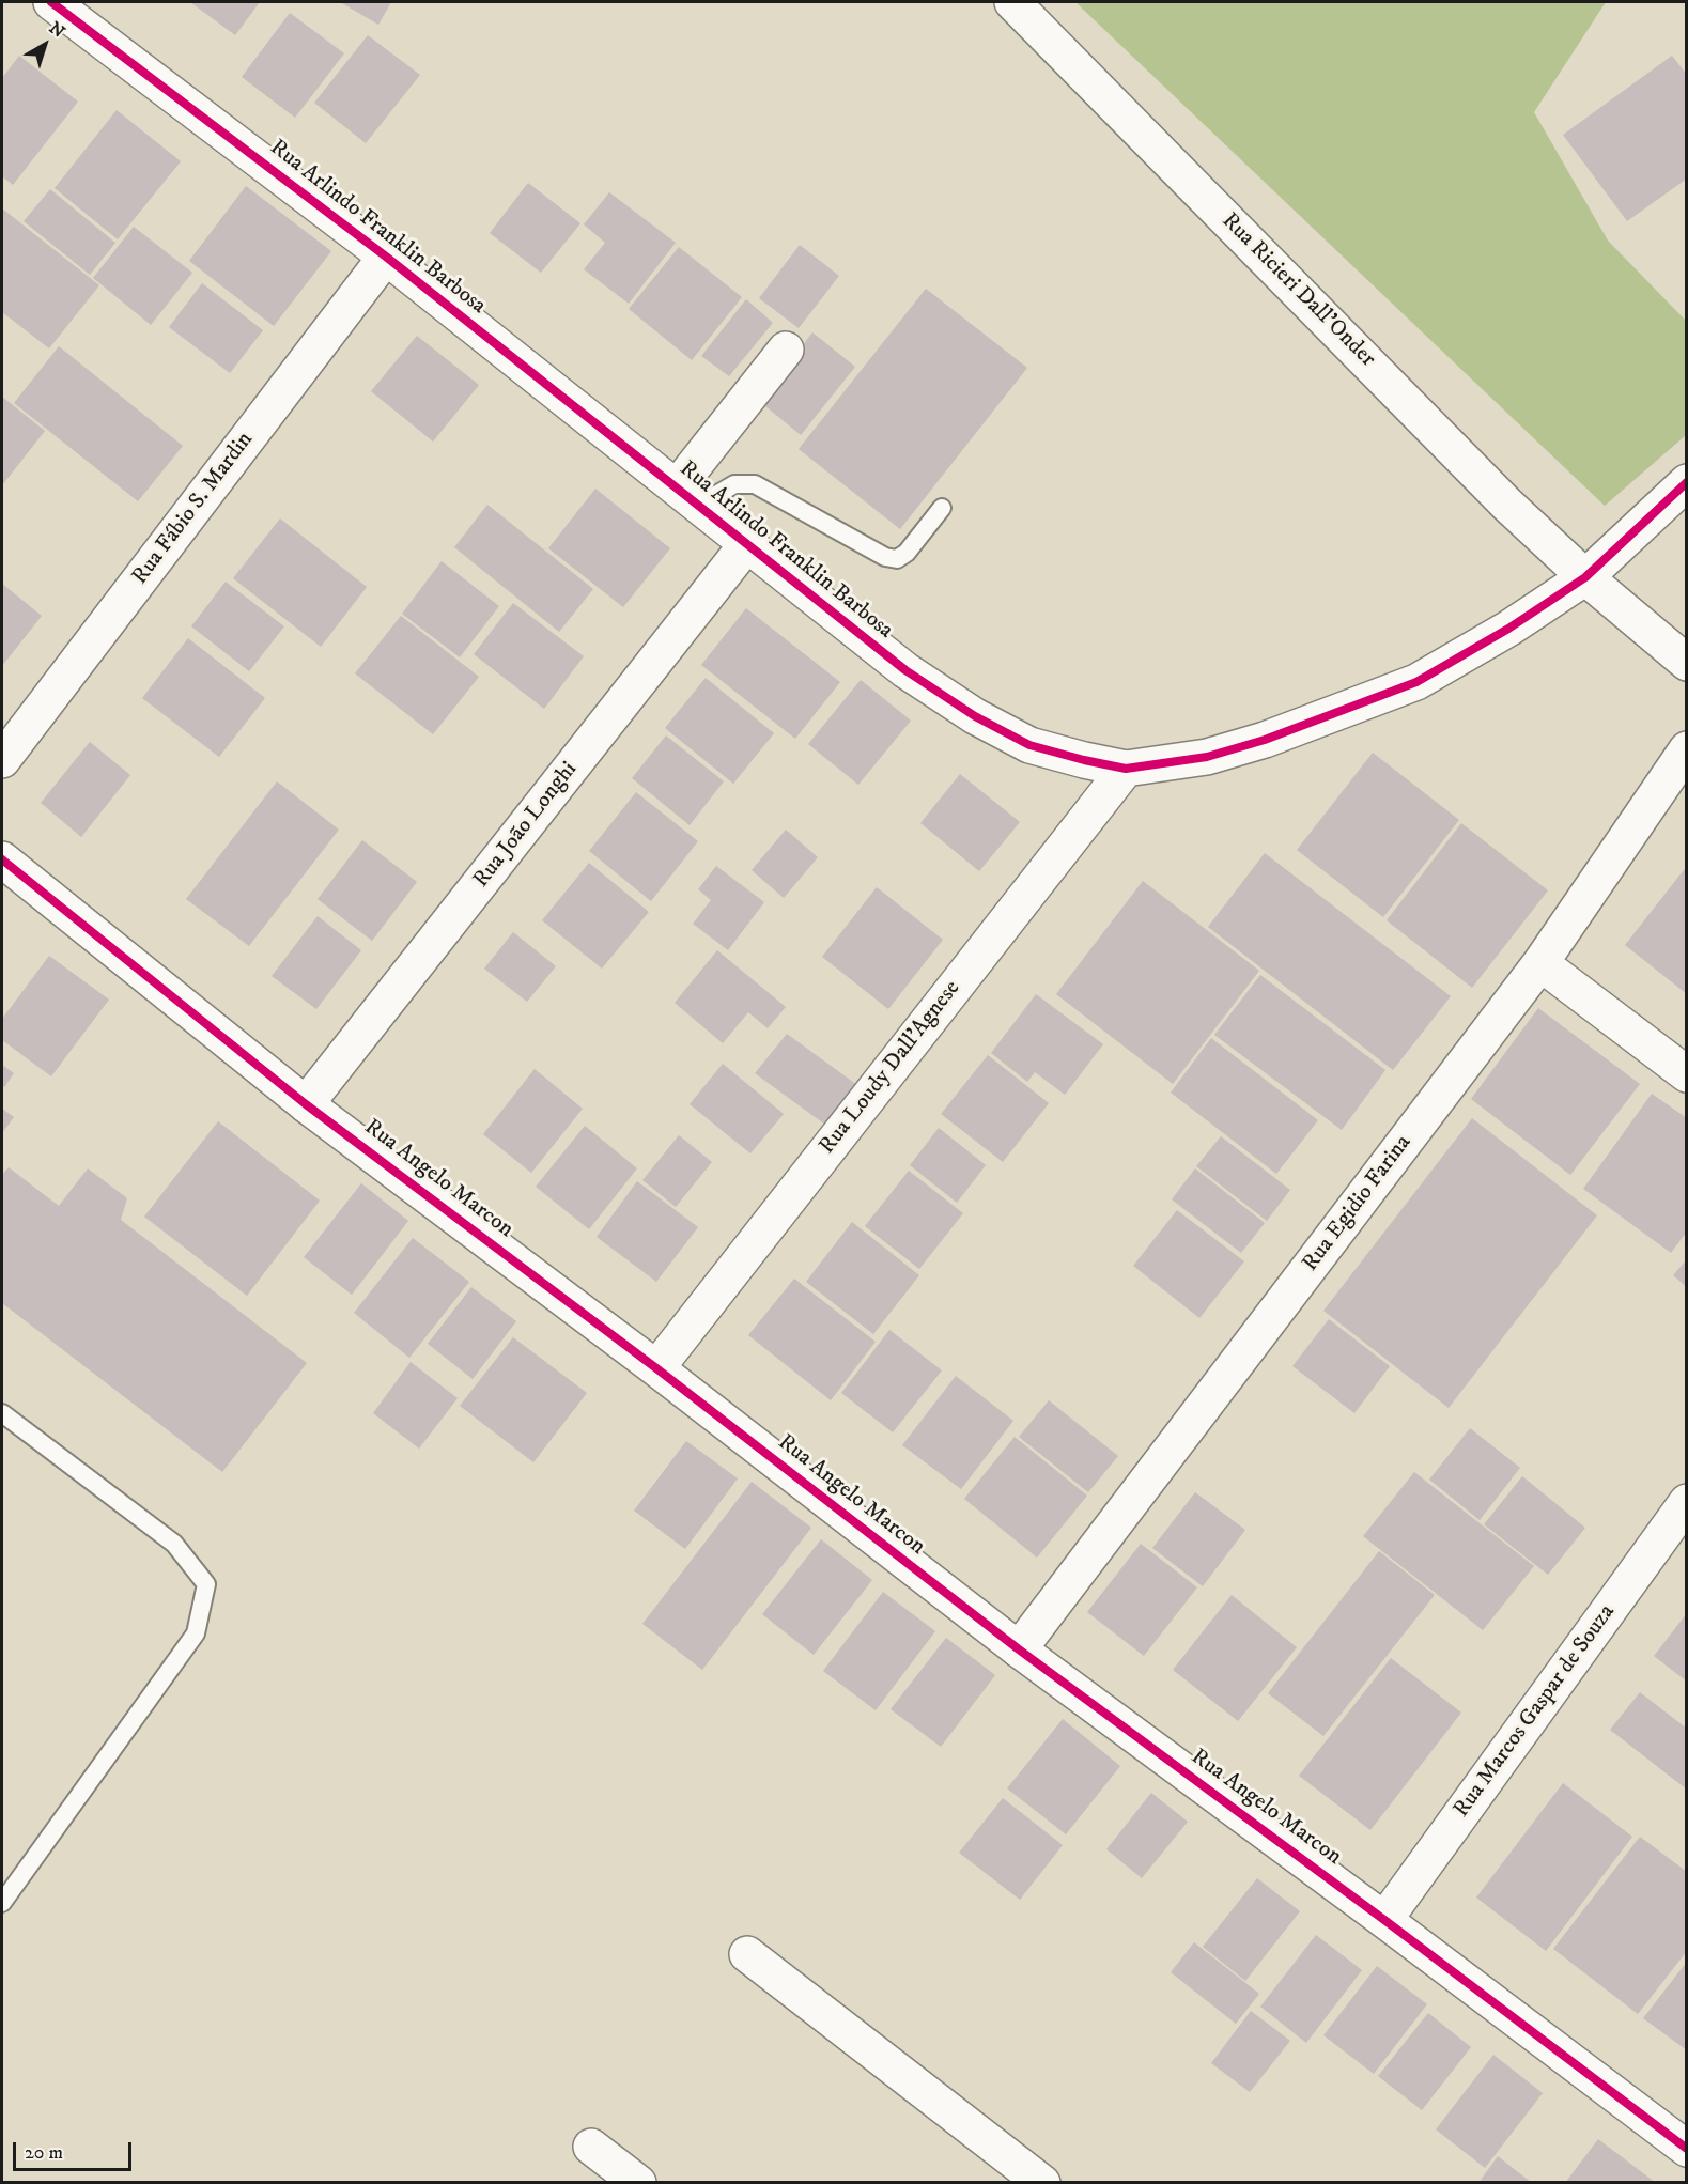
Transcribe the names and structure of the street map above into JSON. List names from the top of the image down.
{
  "streets": {
    "street": [
      "Rua Arlindo Franklin Barbosa",
      "Rua Ricieri Dall'Onder",
      "Rua Fábio S. Mardin",
      "Rua João Longhi",
      "Rua Loudy Dall'Agnese",
      "Rua Angelo Marcon",
      "Rua Egidio Farina",
      "Rua Marcos Gaspar de Souza"
    ]
  },
  "crossings": [
    ["Rua Arlindo Franklin Barbosa", "Rua Ricieri Dall'Onder"],
    ["Rua Arlindo Franklin Barbosa", "Rua Fábio S. Mardin"],
    ["Rua Arlindo Franklin Barbosa", "Rua João Longhi"],
    ["Rua Arlindo Franklin Barbosa", "Rua Loudy Dall'Agnese"],
    ["Rua João Longhi", "Rua Angelo Marcon"],
    ["Rua Loudy Dall'Agnese", "Rua Angelo Marcon"],
    ["Rua Angelo Marcon", "Rua Egidio Farina"],
    ["Rua Angelo Marcon", "Rua Marcos Gaspar de Souza"]
  ],
  "scale_bar": "20 m",
  "north": "top right"
}
